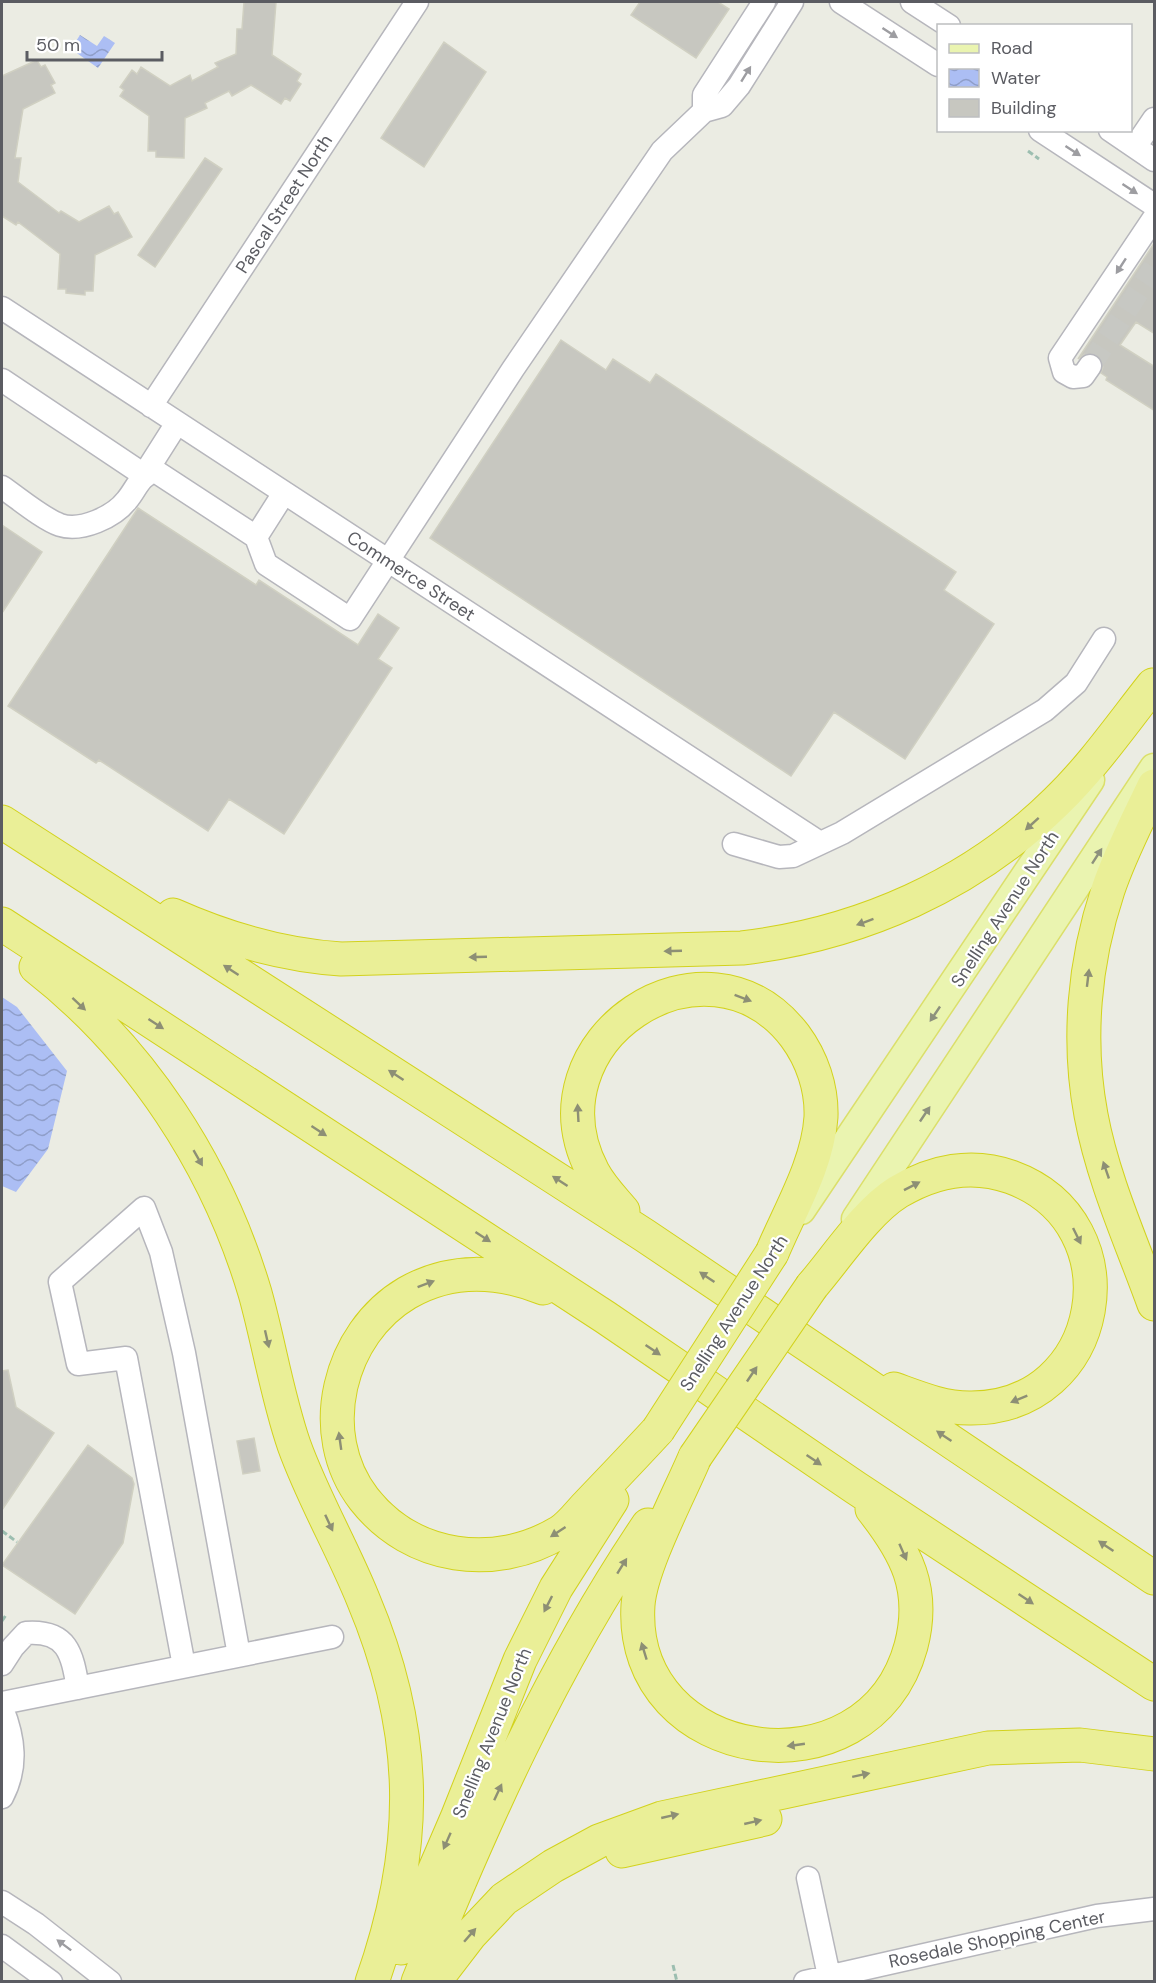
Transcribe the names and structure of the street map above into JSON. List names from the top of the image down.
{
  "streets": {
    "highway": ["Snelling Avenue North"],
    "street": ["Pascal Street North", "Commerce Street", "Rosedale Shopping Center"]
  },
  "crossings": [
    ["Pascal Street North", "Commerce Street"]
  ],
  "legend": ["Road", "Water", "Building"],
  "scale_bar": "50 m"
}
